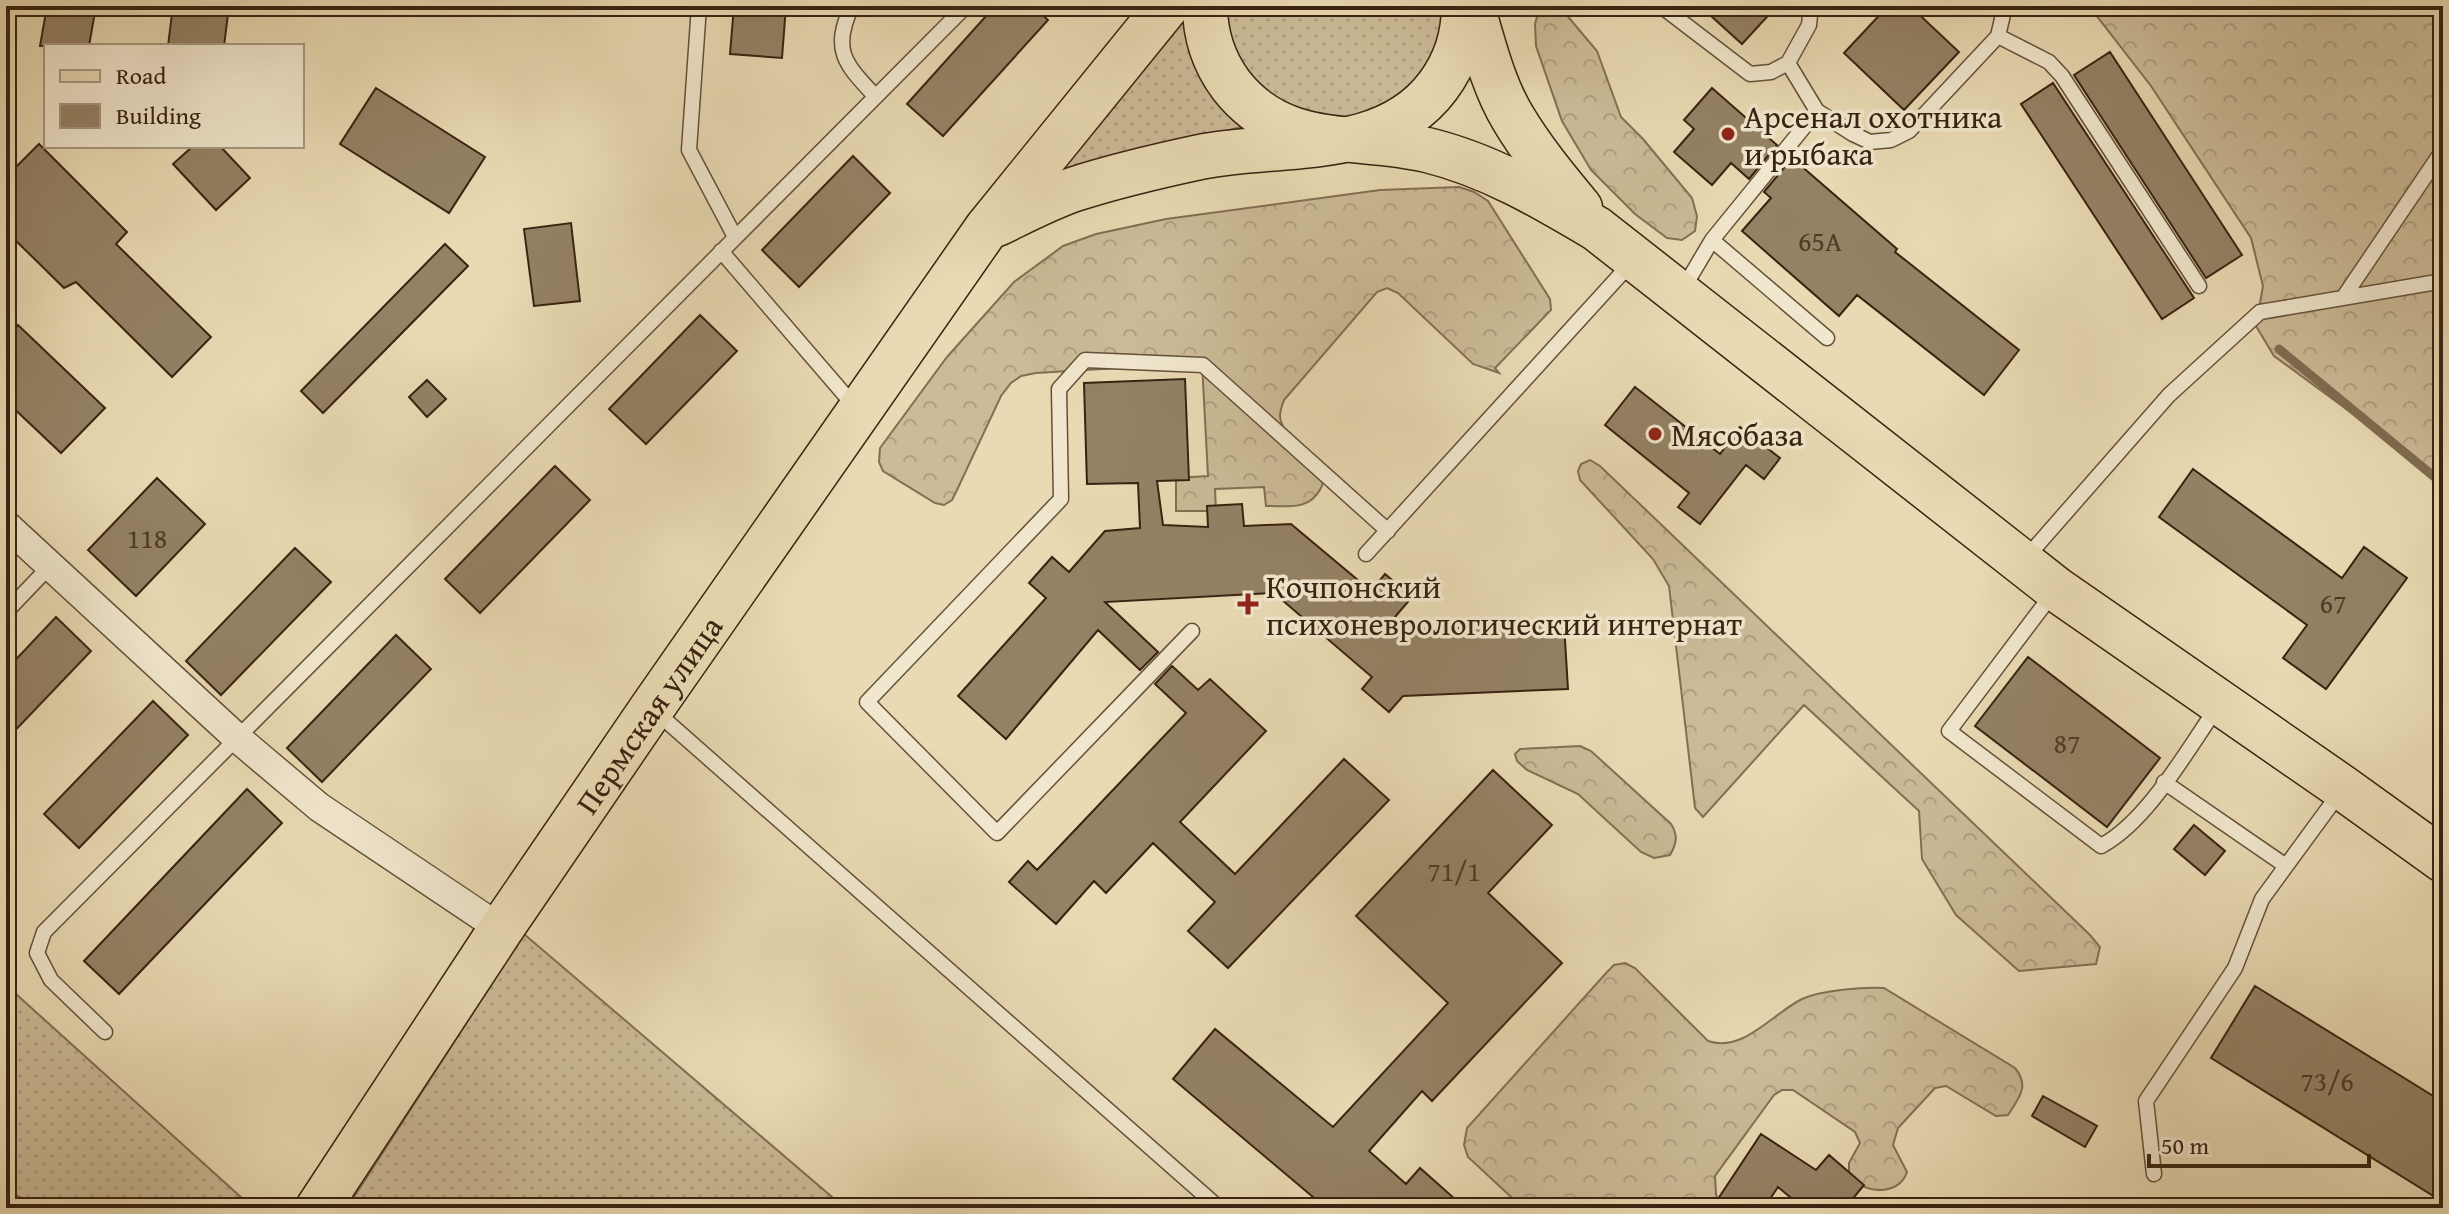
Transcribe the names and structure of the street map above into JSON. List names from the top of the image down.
{
  "streets": {
    "main road": ["Пермская улица"]
  },
  "places": {
    "other": ["Арсенал охотника и рыбака", "Мясобаза"],
    "health": ["Кочпонский психоневрологический интернат"]
  },
  "house_numbers": [
    "65А",
    "118",
    "67",
    "87",
    "71/1",
    "73/6"
  ],
  "legend": ["Road", "Building"],
  "scale_bar": "50 m"
}
